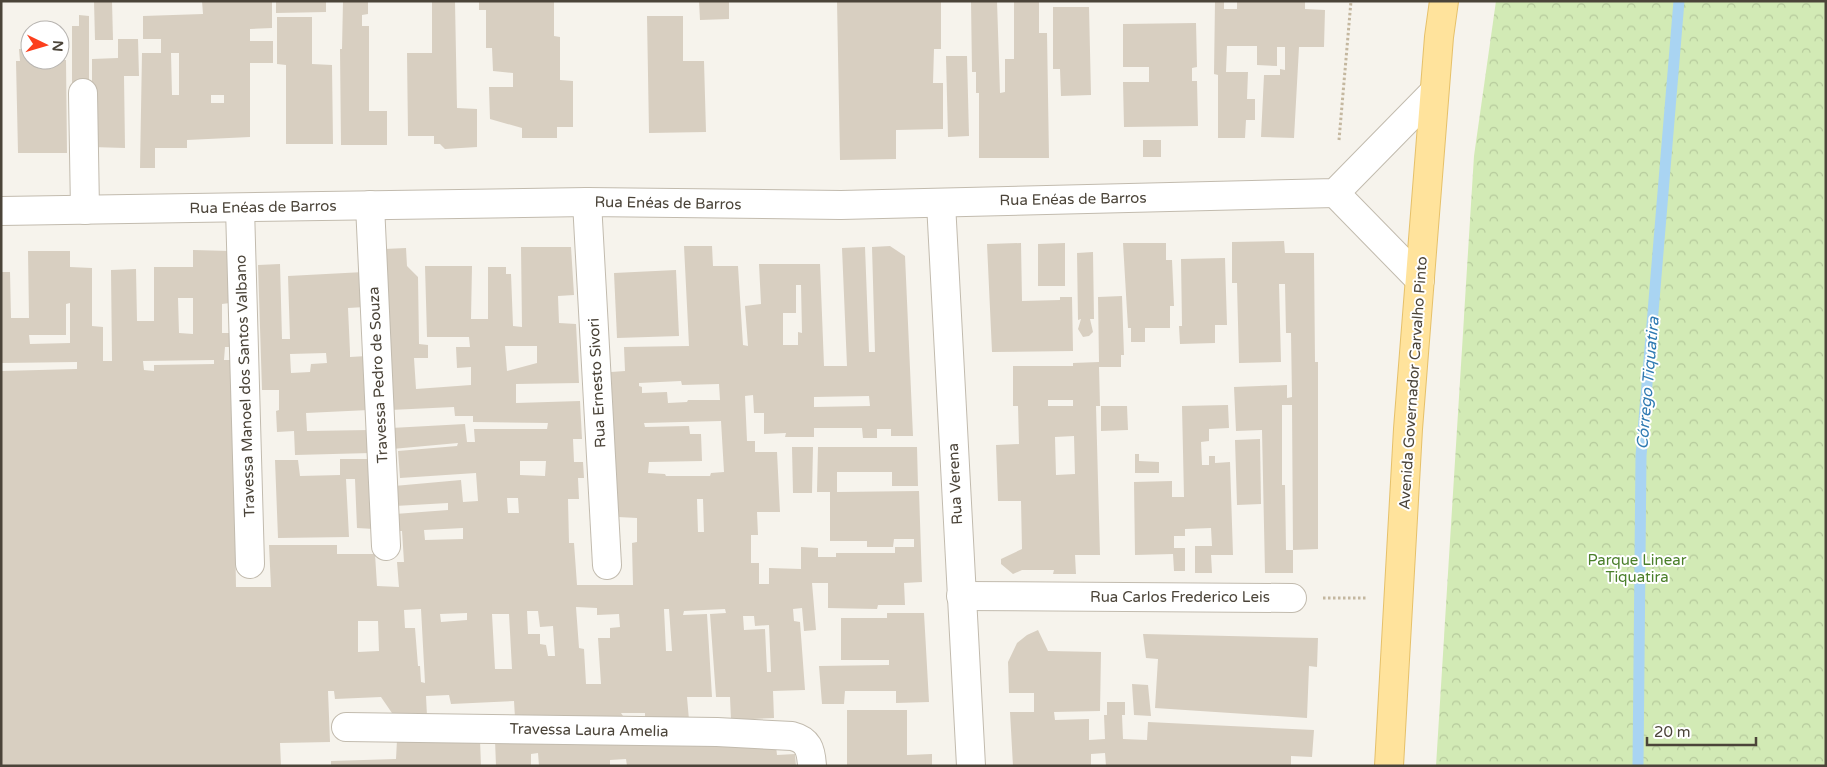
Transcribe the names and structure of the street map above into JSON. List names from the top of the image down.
{
  "streets": {
    "main road": ["Avenida Governador Carvalho Pinto"],
    "street": [
      "Rua Enéas de Barros",
      "Travessa Pedro de Souza",
      "Rua Ernesto Sivori",
      "Travessa Manoel dos Santos Valbano",
      "Rua Verena",
      "Rua Carlos Frederico Leis",
      "Travessa Laura Amelia"
    ]
  },
  "crossings": [
    ["Rua Enéas de Barros", "Travessa Pedro de Souza"],
    ["Rua Enéas de Barros", "Rua Ernesto Sivori"],
    ["Rua Enéas de Barros", "Travessa Manoel dos Santos Valbano"],
    ["Rua Enéas de Barros", "Rua Verena"],
    ["Avenida Governador Carvalho Pinto", "Rua Carlos Frederico Leis"],
    ["Rua Verena", "Rua Carlos Frederico Leis"]
  ],
  "water": ["Córrego Tiquatira"],
  "parks": ["Parque Linear Tiquatira"],
  "scale_bar": "20 m",
  "north": "right"
}
